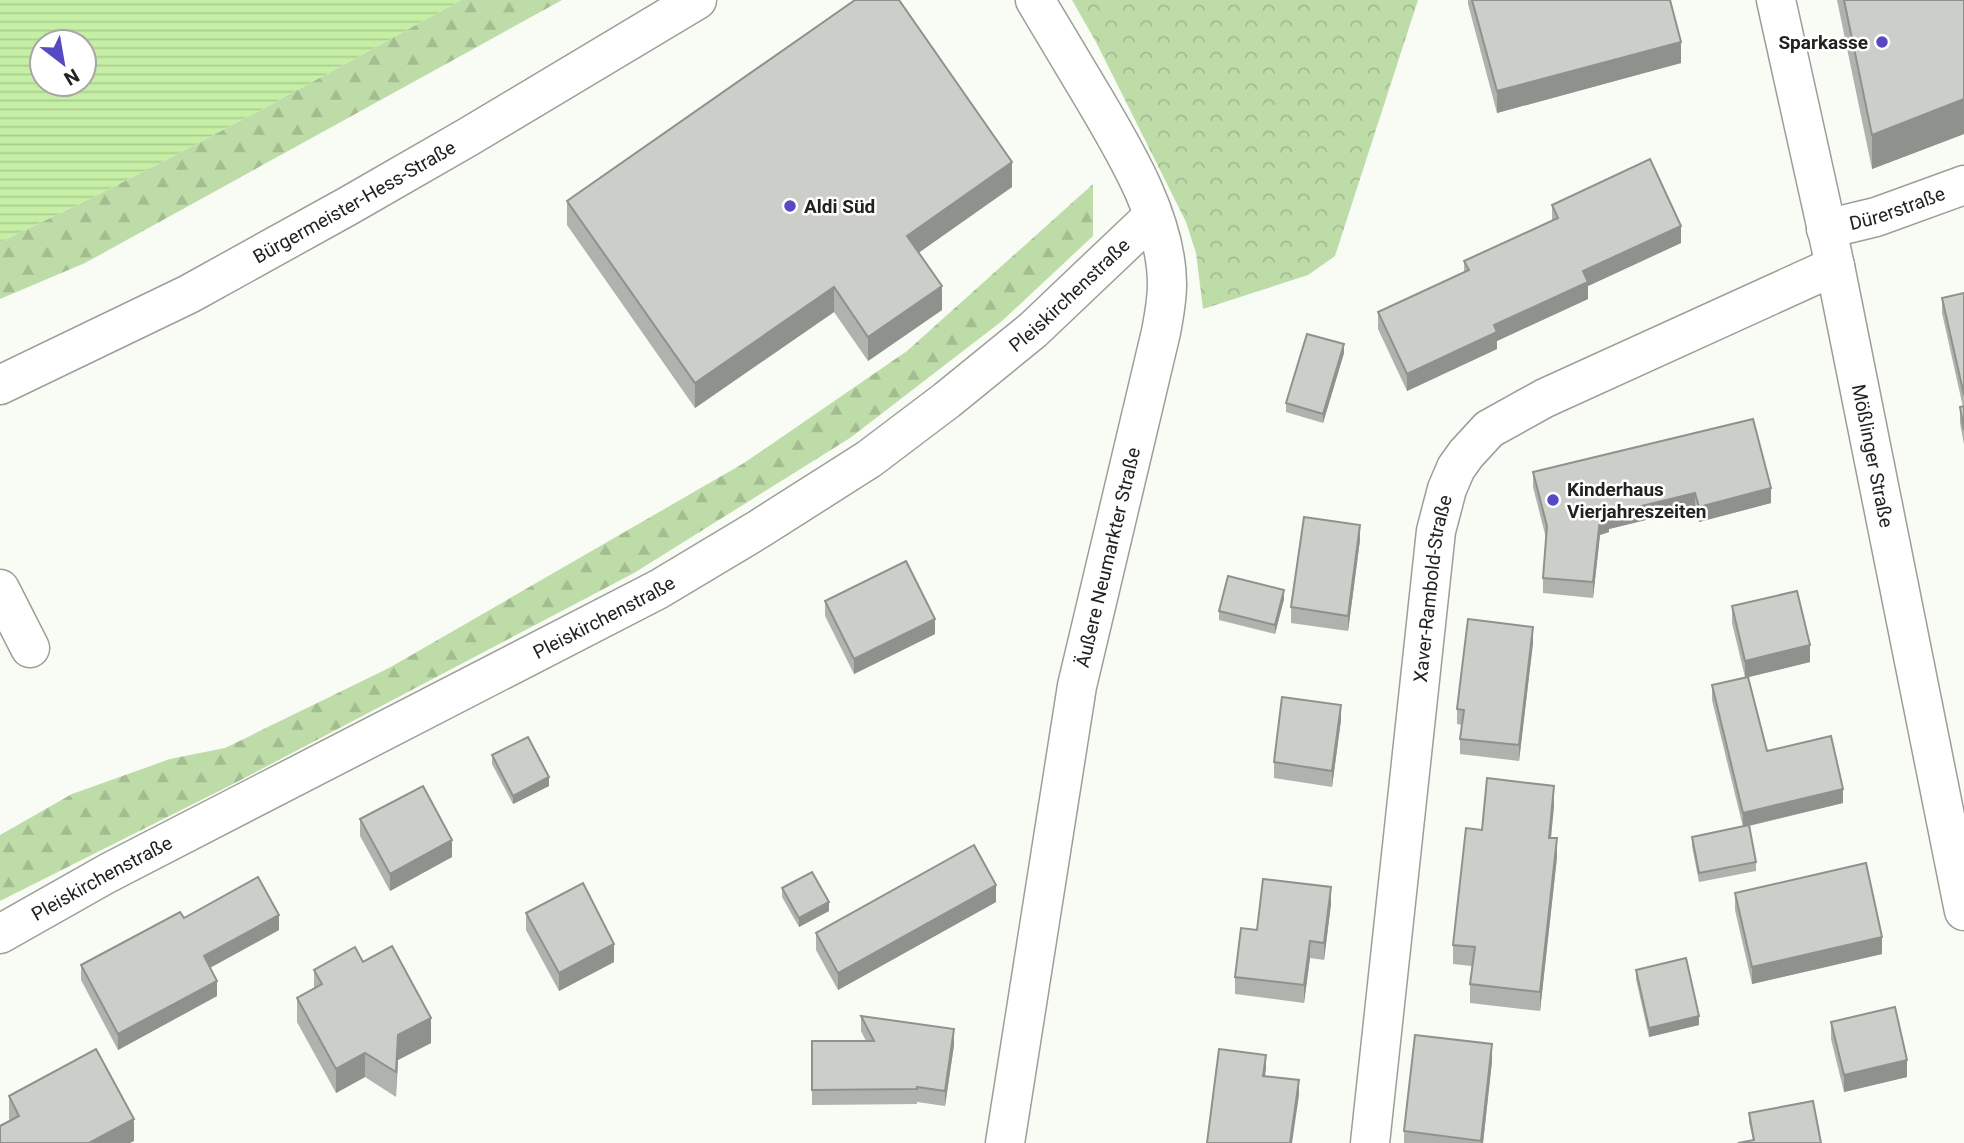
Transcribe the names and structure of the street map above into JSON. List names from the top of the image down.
{
  "streets": {
    "street": [
      "Bürgermeister-Hess-Straße",
      "Dürerstraße",
      "Pleiskirchenstraße",
      "Mößlinger Straße",
      "Äußere Neumarkter Straße",
      "Xaver-Rambold-Straße"
    ]
  },
  "crossings": [
    ["Dürerstraße", "Mößlinger Straße"],
    ["Pleiskirchenstraße", "Äußere Neumarkter Straße"],
    ["Mößlinger Straße", "Xaver-Rambold-Straße"]
  ],
  "places": ["Sparkasse", "Aldi Süd", "Kinderhaus Vierjahreszeiten"],
  "north": "bottom right"
}
